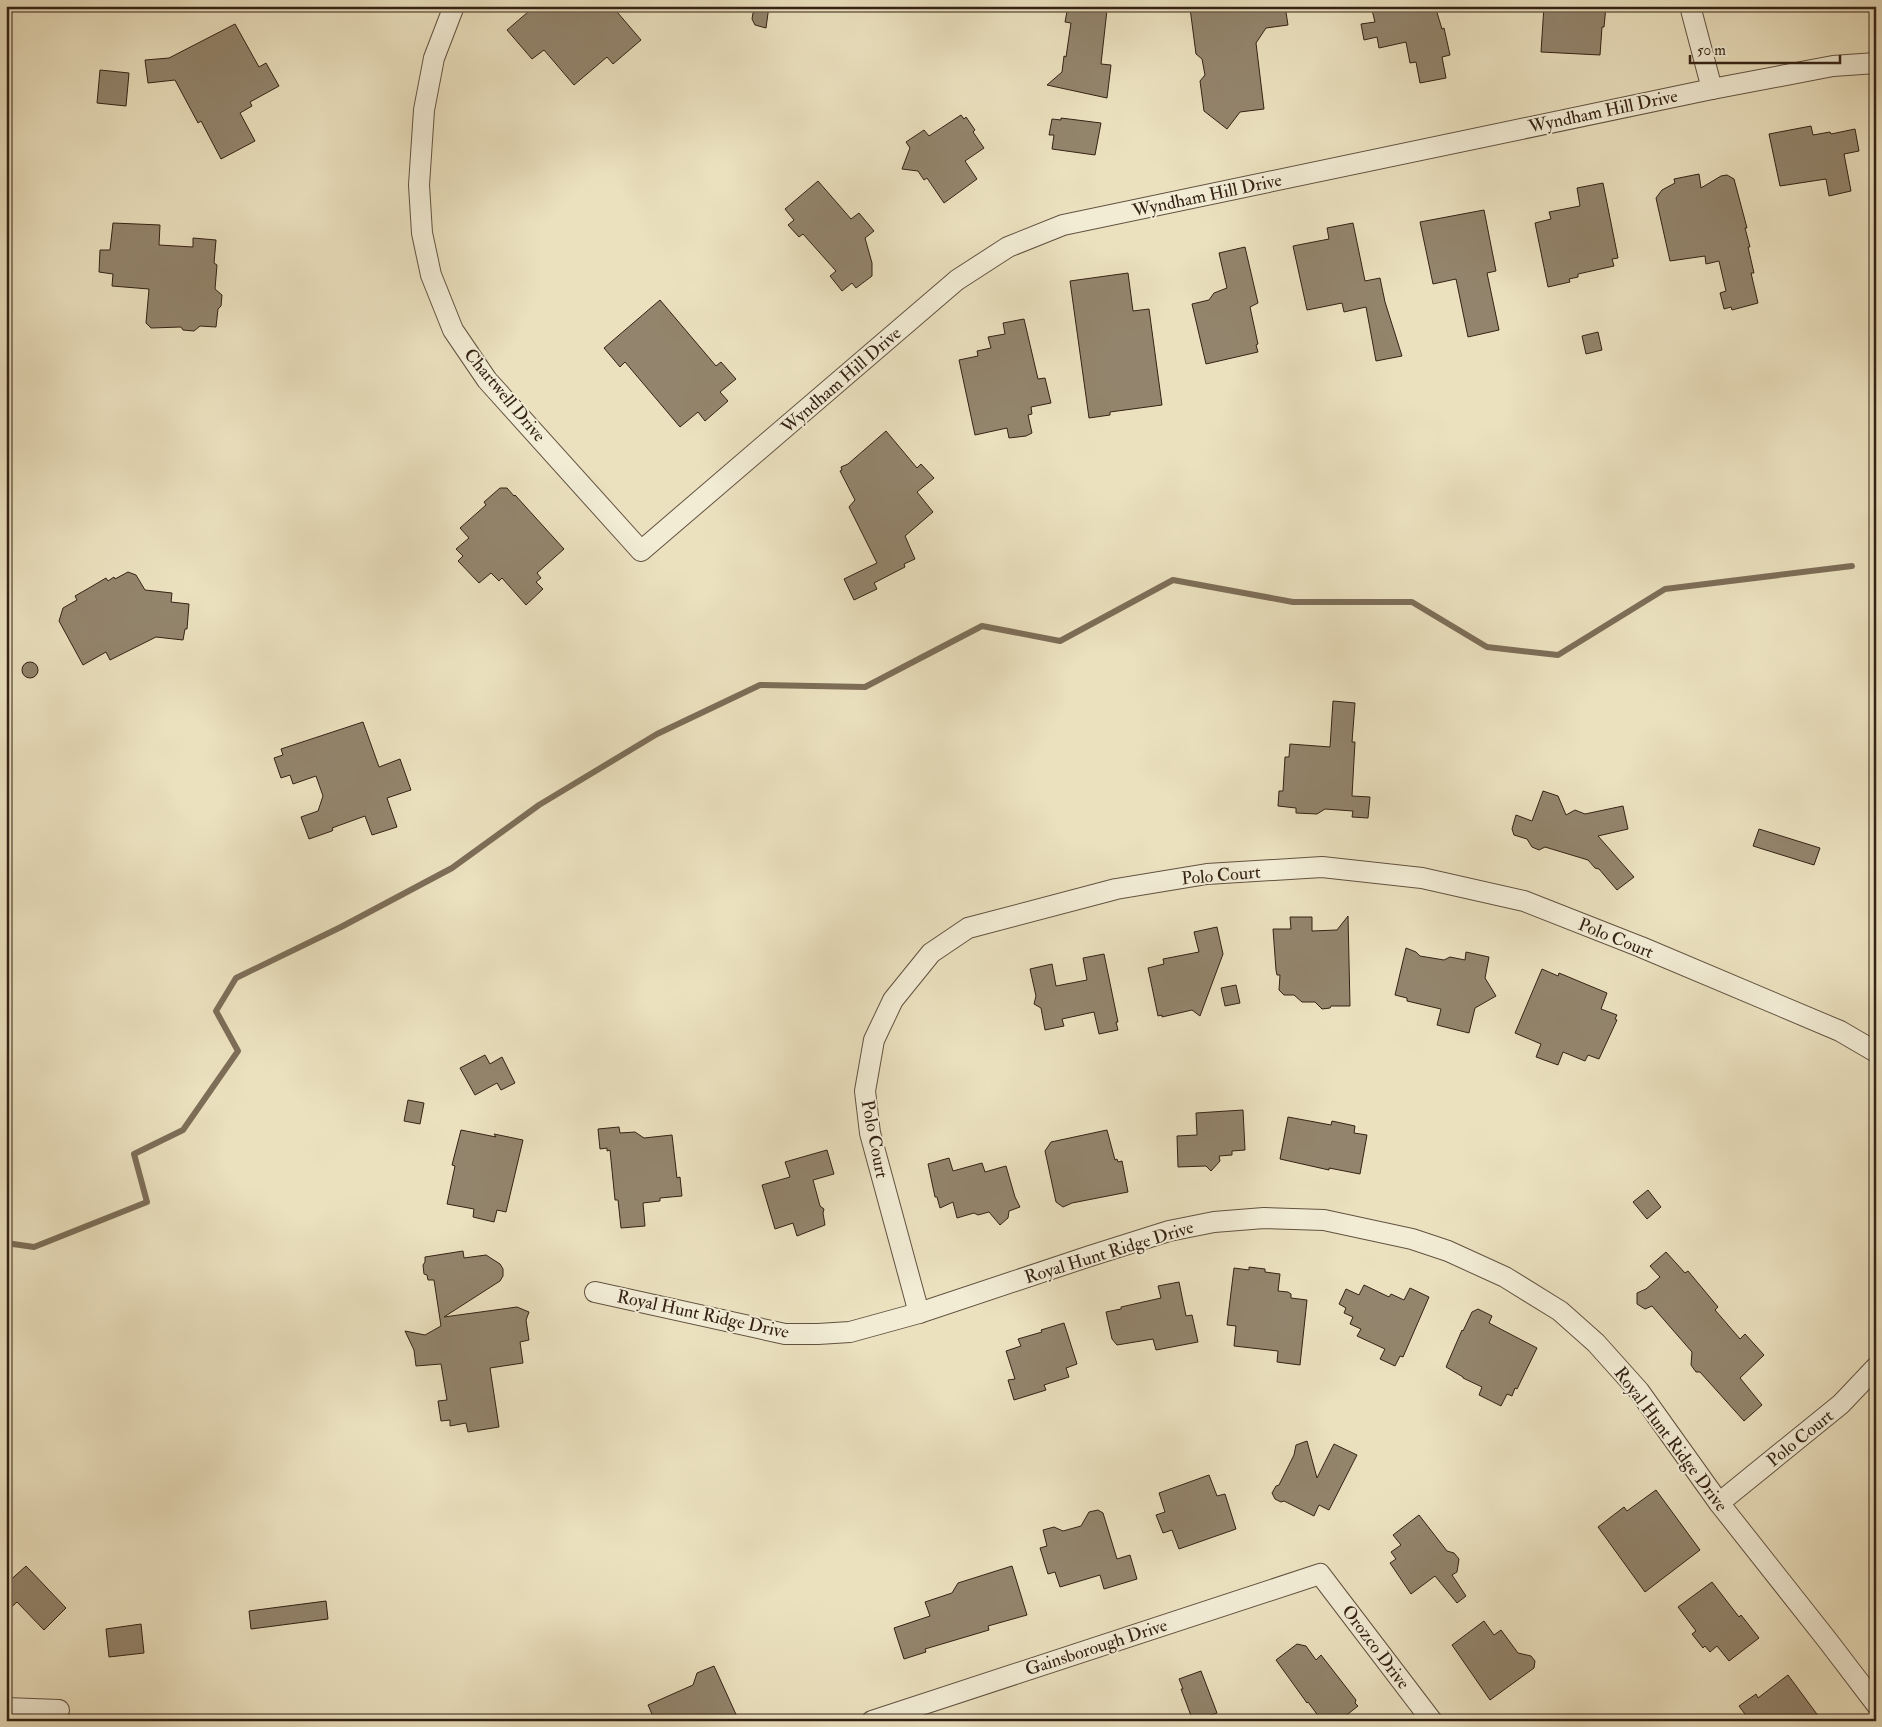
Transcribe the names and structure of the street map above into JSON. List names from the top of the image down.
{
  "streets": {
    "street": [
      "Wyndham Hill Drive",
      "Chartwell Drive",
      "Polo Court",
      "Royal Hunt Ridge Drive",
      "Gainsborough Drive",
      "Orozco Drive"
    ]
  },
  "crossings": [
    ["Wyndham Hill Drive", "Chartwell Drive"],
    ["Polo Court", "Royal Hunt Ridge Drive"],
    ["Gainsborough Drive", "Orozco Drive"]
  ],
  "scale_bar": "50 m"
}
